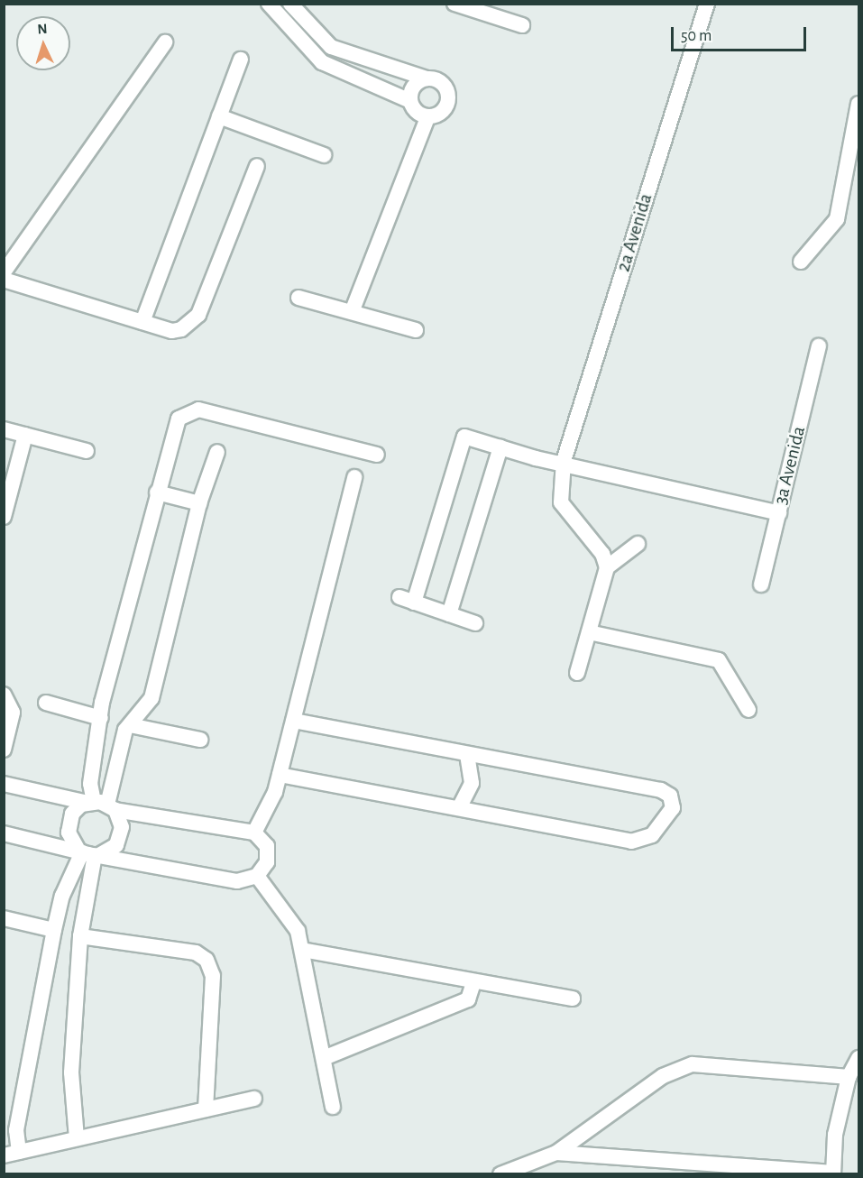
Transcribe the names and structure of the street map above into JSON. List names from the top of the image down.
{
  "streets": {
    "street": ["2a Avenida", "3a Avenida"]
  },
  "scale_bar": "50 m",
  "north": "top"
}
